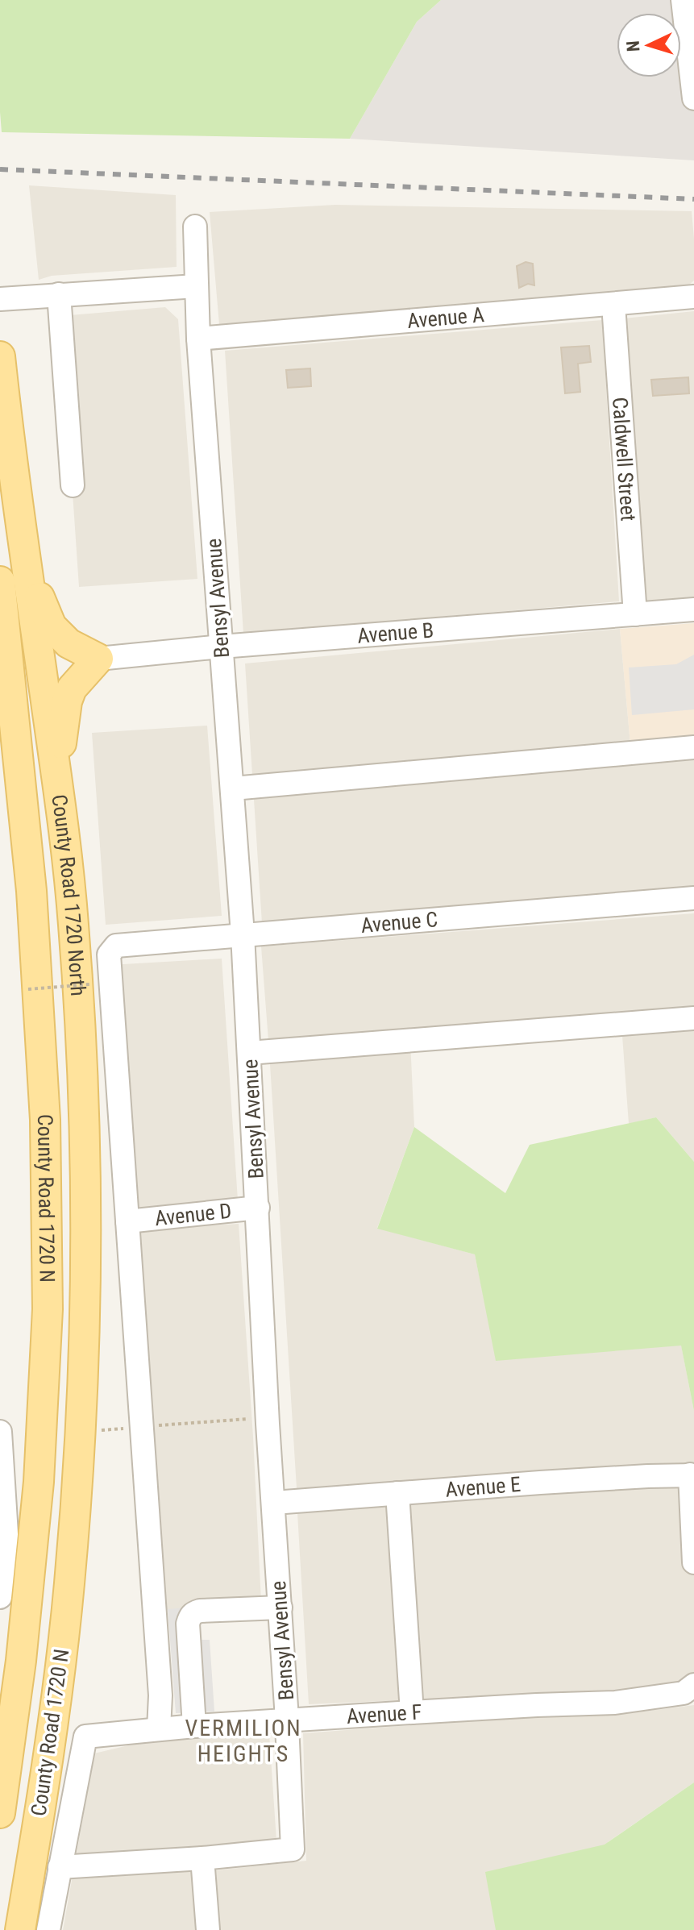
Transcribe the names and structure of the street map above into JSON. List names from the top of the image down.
{
  "streets": {
    "main road": ["County Road 1720 North", "County Road 1720 N"],
    "street": [
      "Avenue A",
      "Caldwell Street",
      "Bensyl Avenue",
      "Avenue B",
      "Avenue C",
      "Avenue D",
      "Avenue E",
      "Avenue F"
    ]
  },
  "crossings": [
    ["Avenue A", "Caldwell Street"],
    ["Avenue A", "Bensyl Avenue"],
    ["Caldwell Street", "Avenue B"],
    ["Bensyl Avenue", "Avenue B"],
    ["Bensyl Avenue", "Avenue C"],
    ["Bensyl Avenue", "Avenue D"],
    ["Bensyl Avenue", "Avenue E"],
    ["Bensyl Avenue", "Avenue F"],
    ["County Road 1720 North", "County Road 1720 N"],
    ["Avenue C", "Avenue D"]
  ],
  "districts": ["VERMILION HEIGHTS"],
  "north": "left"
}
